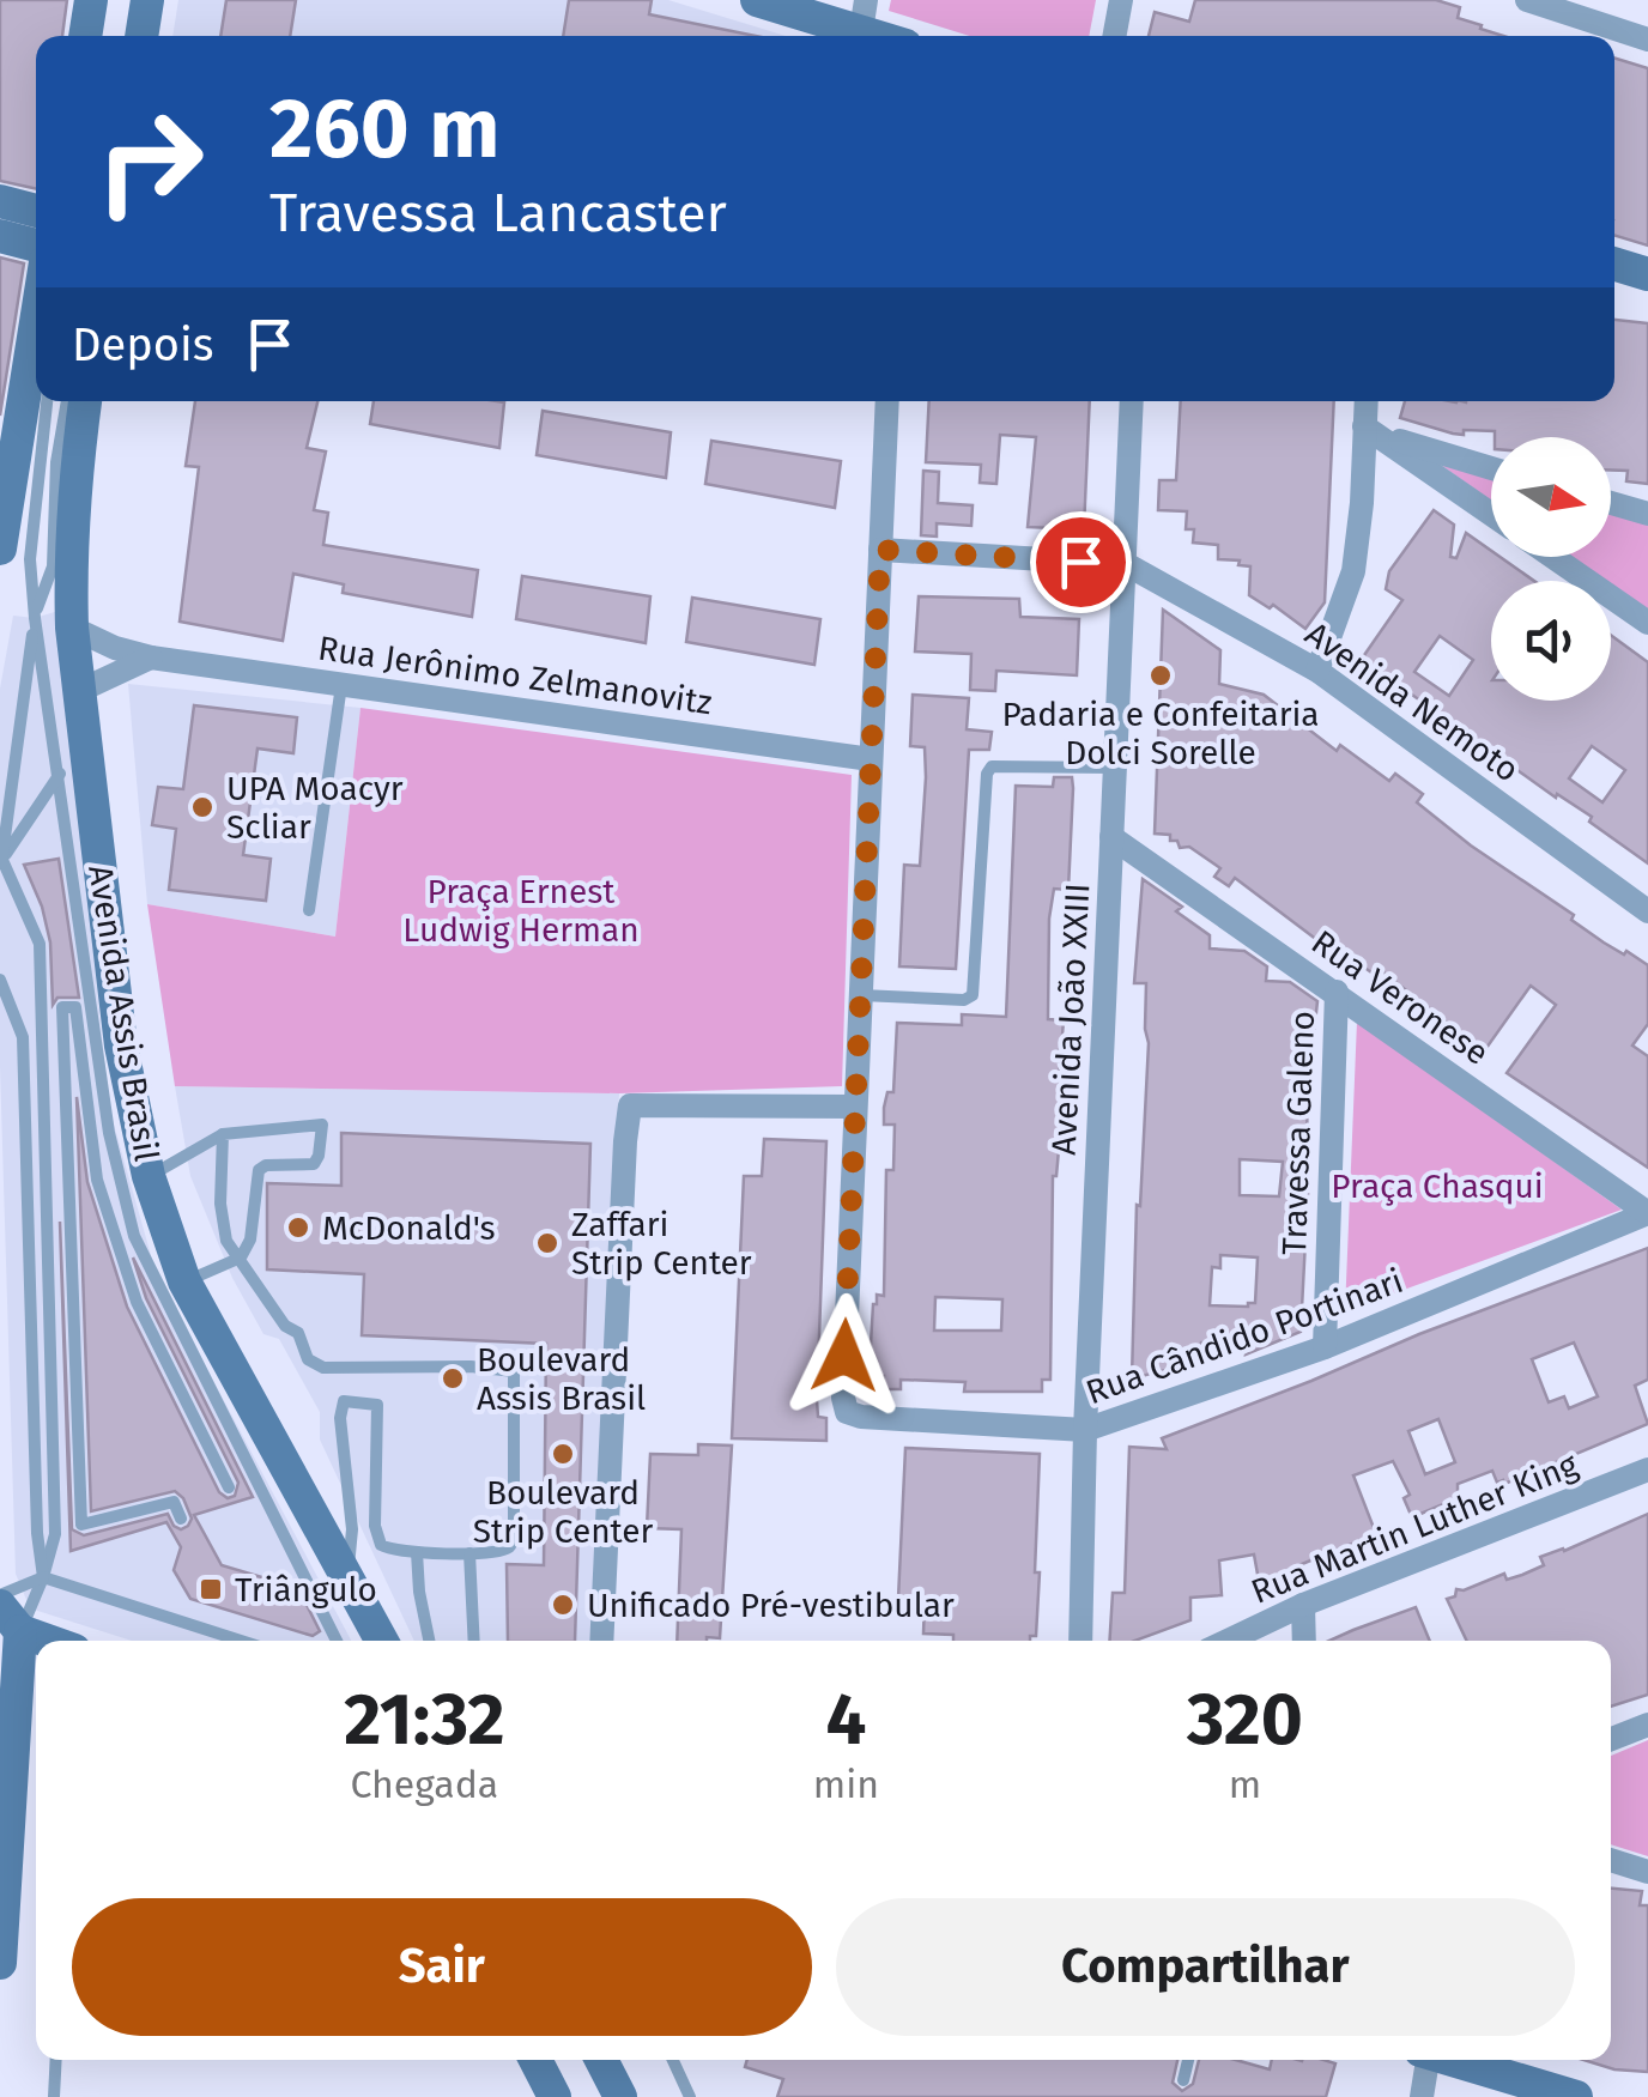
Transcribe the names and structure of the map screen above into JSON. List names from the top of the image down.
{
  "streets": {
    "main road": ["Avenida Assis Brasil"],
    "street": [
      "Rua Jerônimo Zelmanovitz",
      "Avenida Nemoto",
      "Rua Veronese",
      "Avenida João XXIII",
      "Travessa Galeno",
      "Rua Cândido Portinari",
      "Rua Martin Luther King"
    ]
  },
  "crossings": [
    ["Rua Jerônimo Zelmanovitz", "Avenida Assis Brasil"],
    ["Avenida Nemoto", "Avenida João XXIII"],
    ["Rua Veronese", "Avenida João XXIII"],
    ["Rua Veronese", "Travessa Galeno"],
    ["Rua Veronese", "Rua Cândido Portinari"],
    ["Avenida João XXIII", "Rua Cândido Portinari"],
    ["Travessa Galeno", "Rua Cândido Portinari"]
  ],
  "parks": ["Praça Ernest Ludwig Herman", "Praça Chasqui"],
  "places": {
    "other": [
      "Padaria e Confeitaria Dolci Sorelle",
      "UPA Moacyr Scliar",
      "McDonald's",
      "Zaffari Strip Center",
      "Boulevard Assis Brasil",
      "Boulevard Strip Center",
      "Unificado Pré-vestibular"
    ],
    "transit": ["Triângulo"]
  },
  "north": "right",
  "page": {
    "turn": ["260 m", "Travessa Lancaster"],
    "then": "Depois",
    "eta": [
      "21:32",
      "Chegada",
      "4",
      "min",
      "320",
      "m"
    ],
    "buttons": ["Sair", "Compartilhar"]
  }
}
